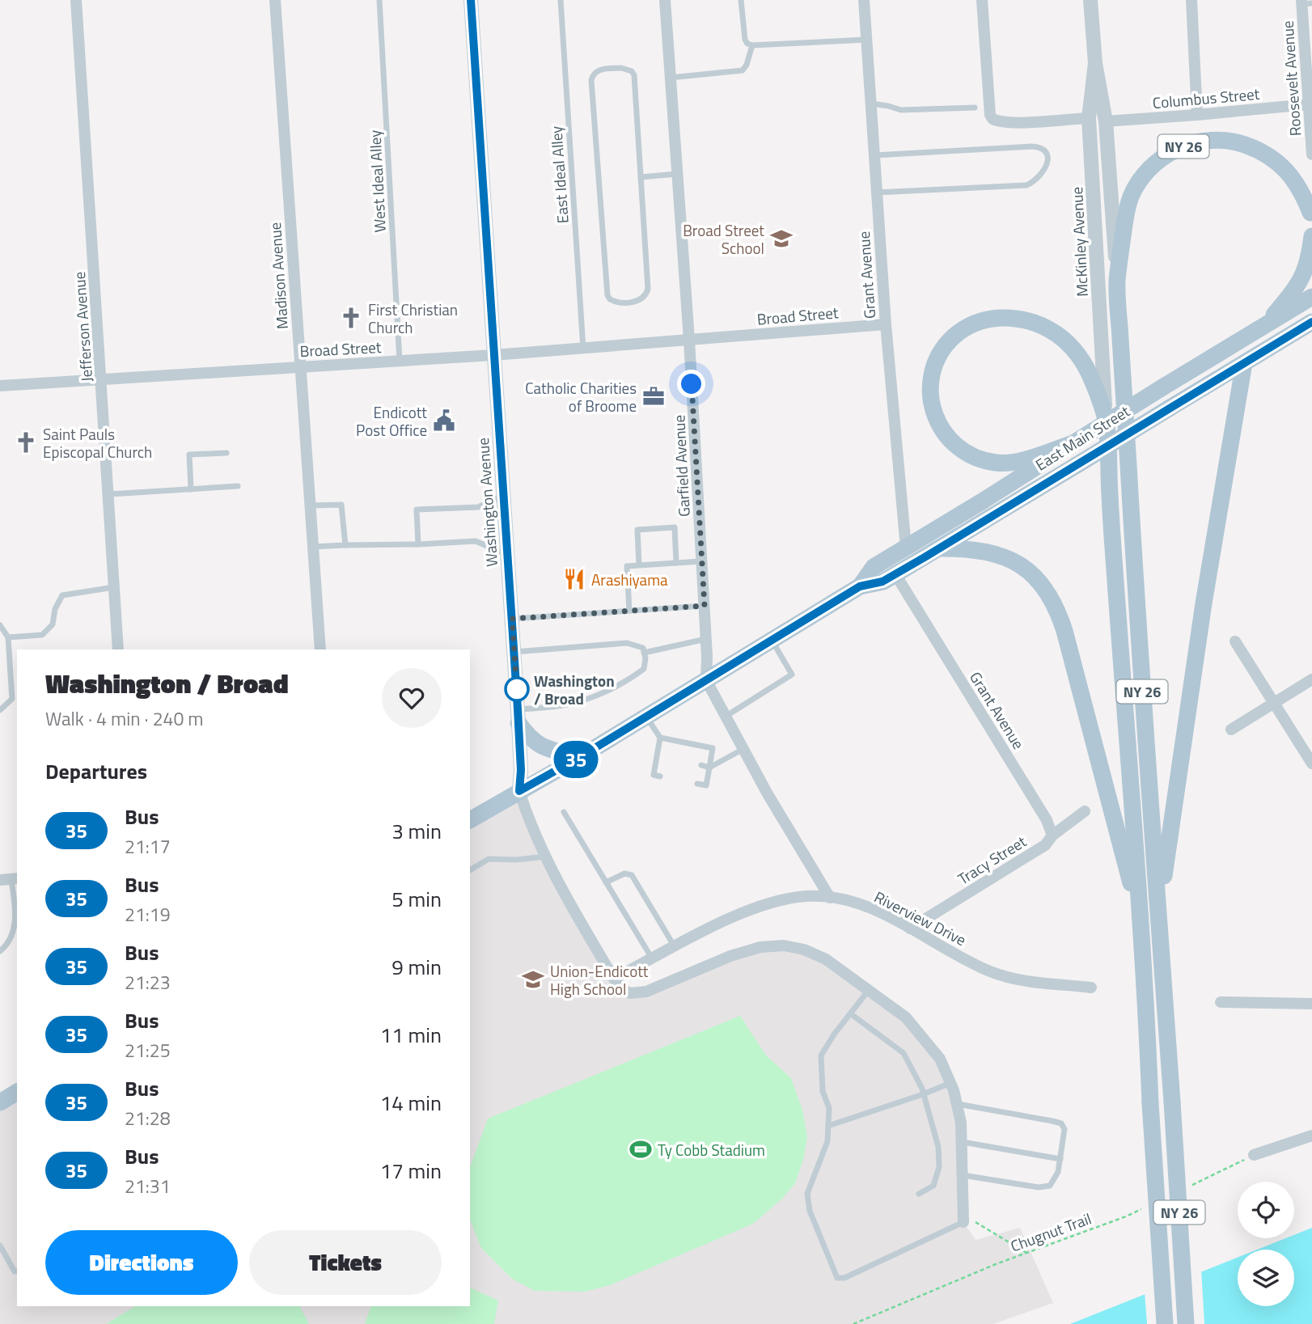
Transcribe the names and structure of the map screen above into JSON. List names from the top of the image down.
{
  "streets": {
    "main road": ["NY 26", "East Main Street"],
    "street": [
      "Roosevelt Avenue",
      "Columbus Street",
      "McKinley Avenue",
      "Grant Avenue",
      "Madison Avenue",
      "Broad Street",
      "Jefferson Avenue",
      "Garfield Avenue",
      "Washington Avenue",
      "Tracy Street",
      "Riverview Drive"
    ],
    "lane": ["East Ideal Alley", "West Ideal Alley"],
    "path": ["Chugnut Trail"]
  },
  "crossings": [
    ["Roosevelt Avenue", "Columbus Street"],
    ["Columbus Street", "McKinley Avenue"],
    ["NY 26", "McKinley Avenue"],
    ["NY 26", "East Main Street"],
    ["East Ideal Alley", "Broad Street"],
    ["West Ideal Alley", "Broad Street"],
    ["Grant Avenue", "Broad Street"],
    ["Grant Avenue", "East Main Street"],
    ["Grant Avenue", "Tracy Street"],
    ["Madison Avenue", "Broad Street"],
    ["Broad Street", "Jefferson Avenue"],
    ["Broad Street", "Garfield Avenue"],
    ["Broad Street", "Washington Avenue"],
    ["East Main Street", "Garfield Avenue"],
    ["East Main Street", "Washington Avenue"],
    ["Garfield Avenue", "Riverview Drive"],
    ["Washington Avenue", "Riverview Drive"],
    ["Tracy Street", "Riverview Drive"]
  ],
  "places": {
    "school or university": ["Broad Street School", "Union-Endicott High School"],
    "church": ["First Christian Church", "Saint Pauls Episcopal Church"],
    "office": ["Catholic Charities of Broome"],
    "public building": ["Endicott Post Office"],
    "restaurant": ["Arashiyama"],
    "other": ["Washington / Broad"],
    "sports": ["Ty Cobb Stadium"]
  },
  "lines": ["bus line 35"],
  "page": {
    "on_map": "35",
    "heading": [
      ["Washington / Broad", "Walk · 4 min · 240 m"],
      "Departures"
    ],
    "list": [
      {
        "mark": "35",
        "name": "Bus",
        "note": "21:17",
        "value": "3 min"
      },
      {
        "mark": "35",
        "name": "Bus",
        "note": "21:19",
        "value": "5 min"
      },
      {
        "mark": "35",
        "name": "Bus",
        "note": "21:23",
        "value": "9 min"
      },
      {
        "mark": "35",
        "name": "Bus",
        "note": "21:25",
        "value": "11 min"
      },
      {
        "mark": "35",
        "name": "Bus",
        "note": "21:28",
        "value": "14 min"
      },
      {
        "mark": "35",
        "name": "Bus",
        "note": "21:31",
        "value": "17 min"
      }
    ],
    "buttons": ["Directions", "Tickets"]
  }
}
